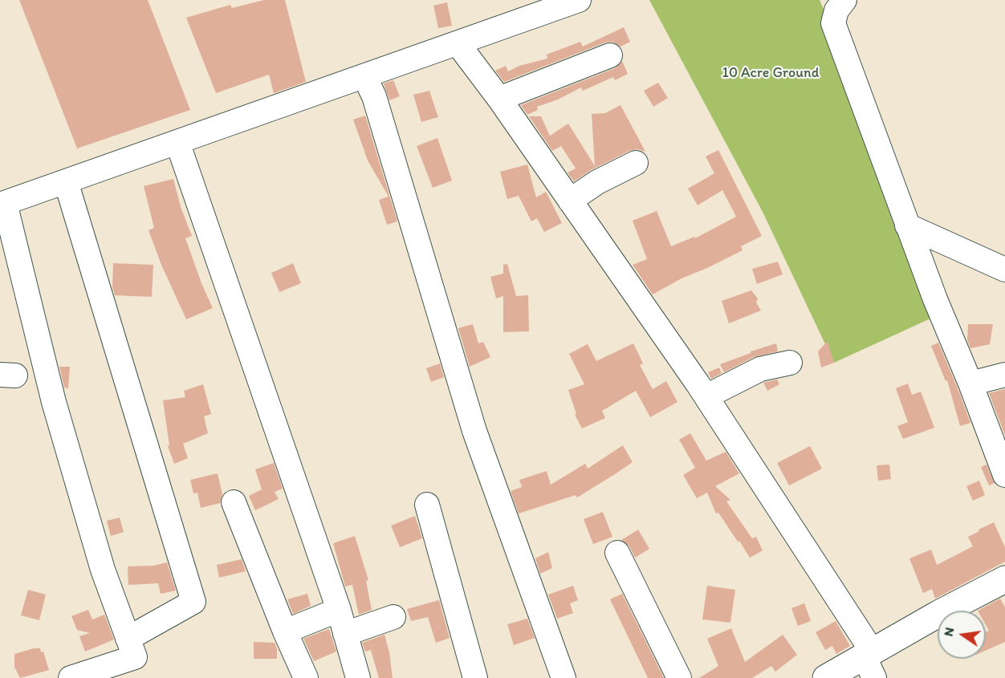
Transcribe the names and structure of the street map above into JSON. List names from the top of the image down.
{
  "parks": ["10 Acre Ground"],
  "north": "left"
}
